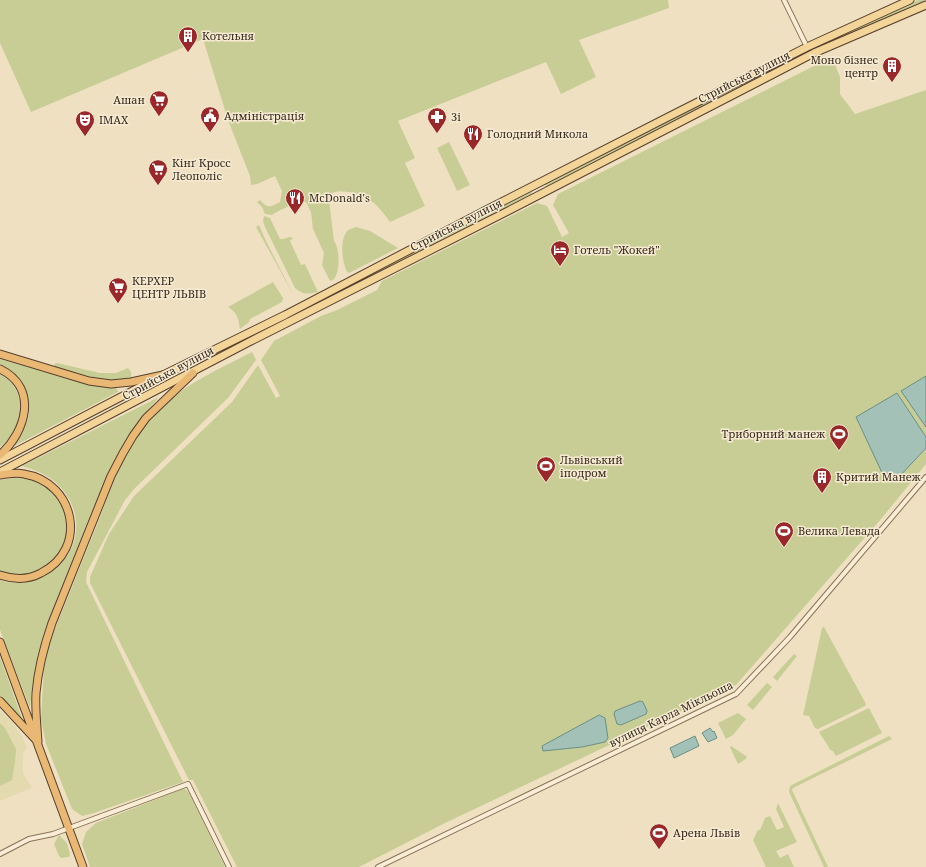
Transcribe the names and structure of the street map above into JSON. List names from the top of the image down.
{
  "streets": {
    "main road": ["Стрийська вулиця"],
    "street": ["вулиця Карла Мікльоша"]
  },
  "places": {
    "building": ["Котельня", "Моно бізнес центр", "Критий Манеж"],
    "supermarket": ["Ашан", "Кінґ Кросс Леополіс", "КЕРХЕР ЦЕНТР ЛЬВІВ"],
    "public building": ["Адміністрація"],
    "pharmacy": ["3і"],
    "theatre": ["IMAX"],
    "restaurant": ["Голодний Микола", "McDonald's"],
    "hotel": ["Готель \"Жокей\""],
    "sports": [
      "Триборний манеж",
      "Львівський іподром",
      "Велика Левада",
      "Арена Львів"
    ]
  }
}
